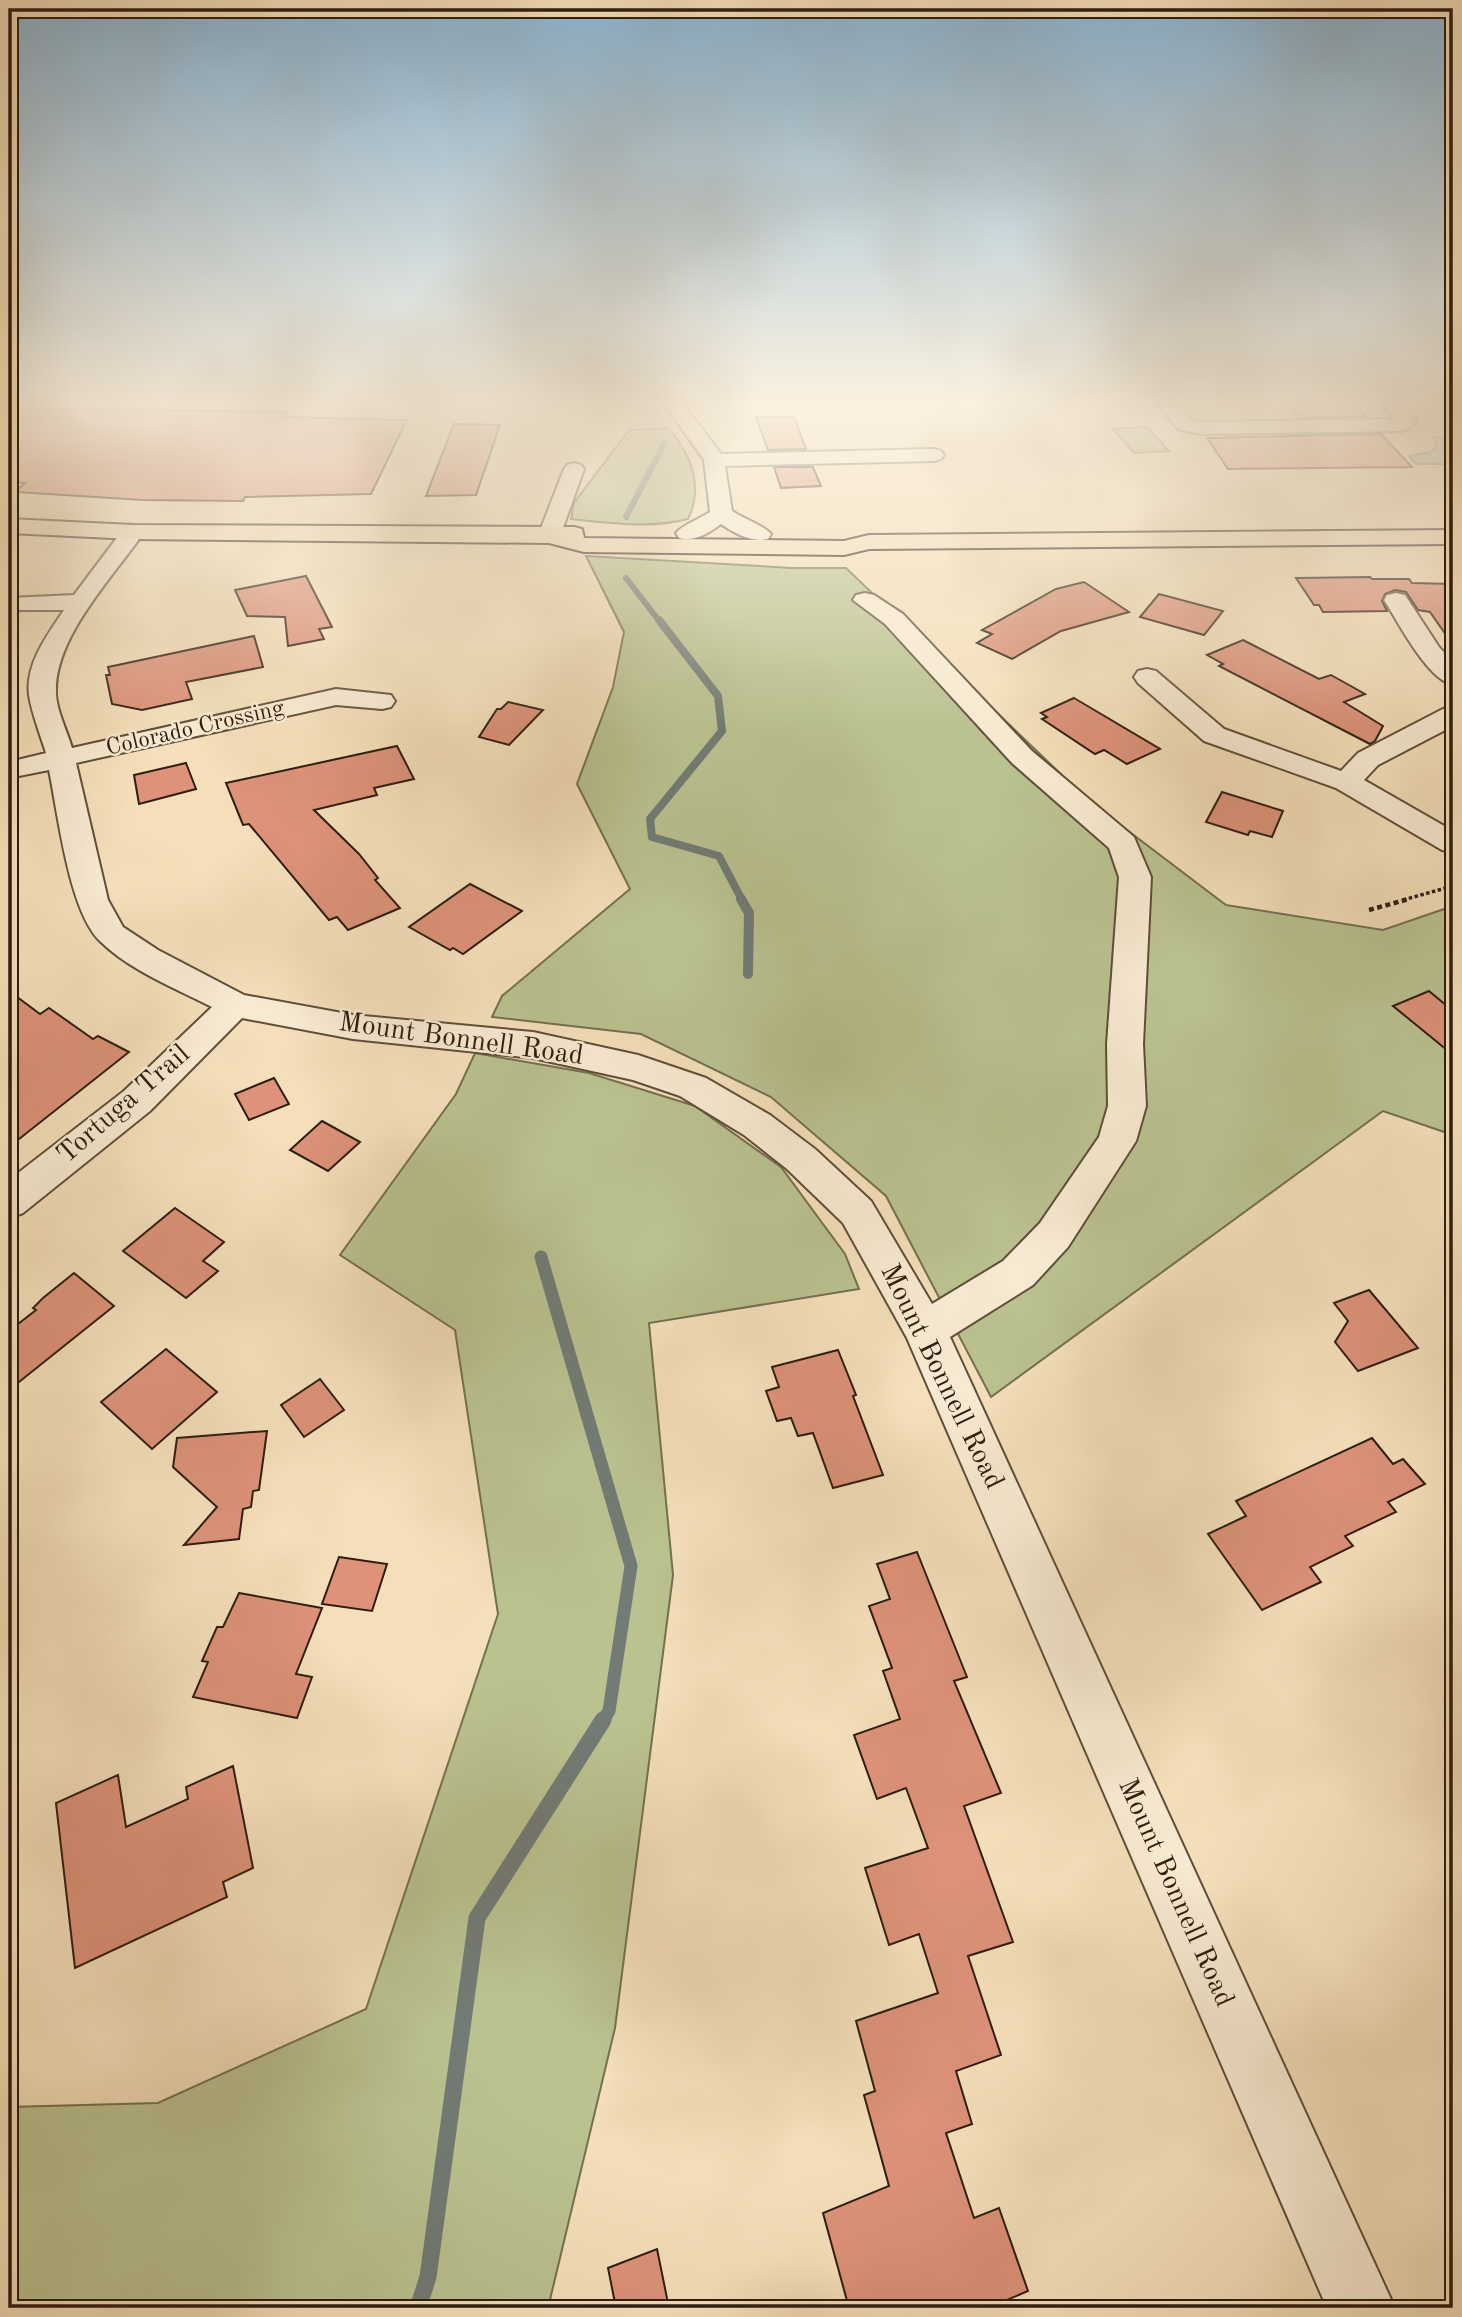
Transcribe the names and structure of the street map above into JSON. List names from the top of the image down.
{
  "streets": {
    "street": ["Colorado Crossing", "Mount Bonnell Road", "Tortuga Trail"]
  },
  "crossings": [
    ["Colorado Crossing", "Mount Bonnell Road"],
    ["Mount Bonnell Road", "Tortuga Trail"]
  ]
}
